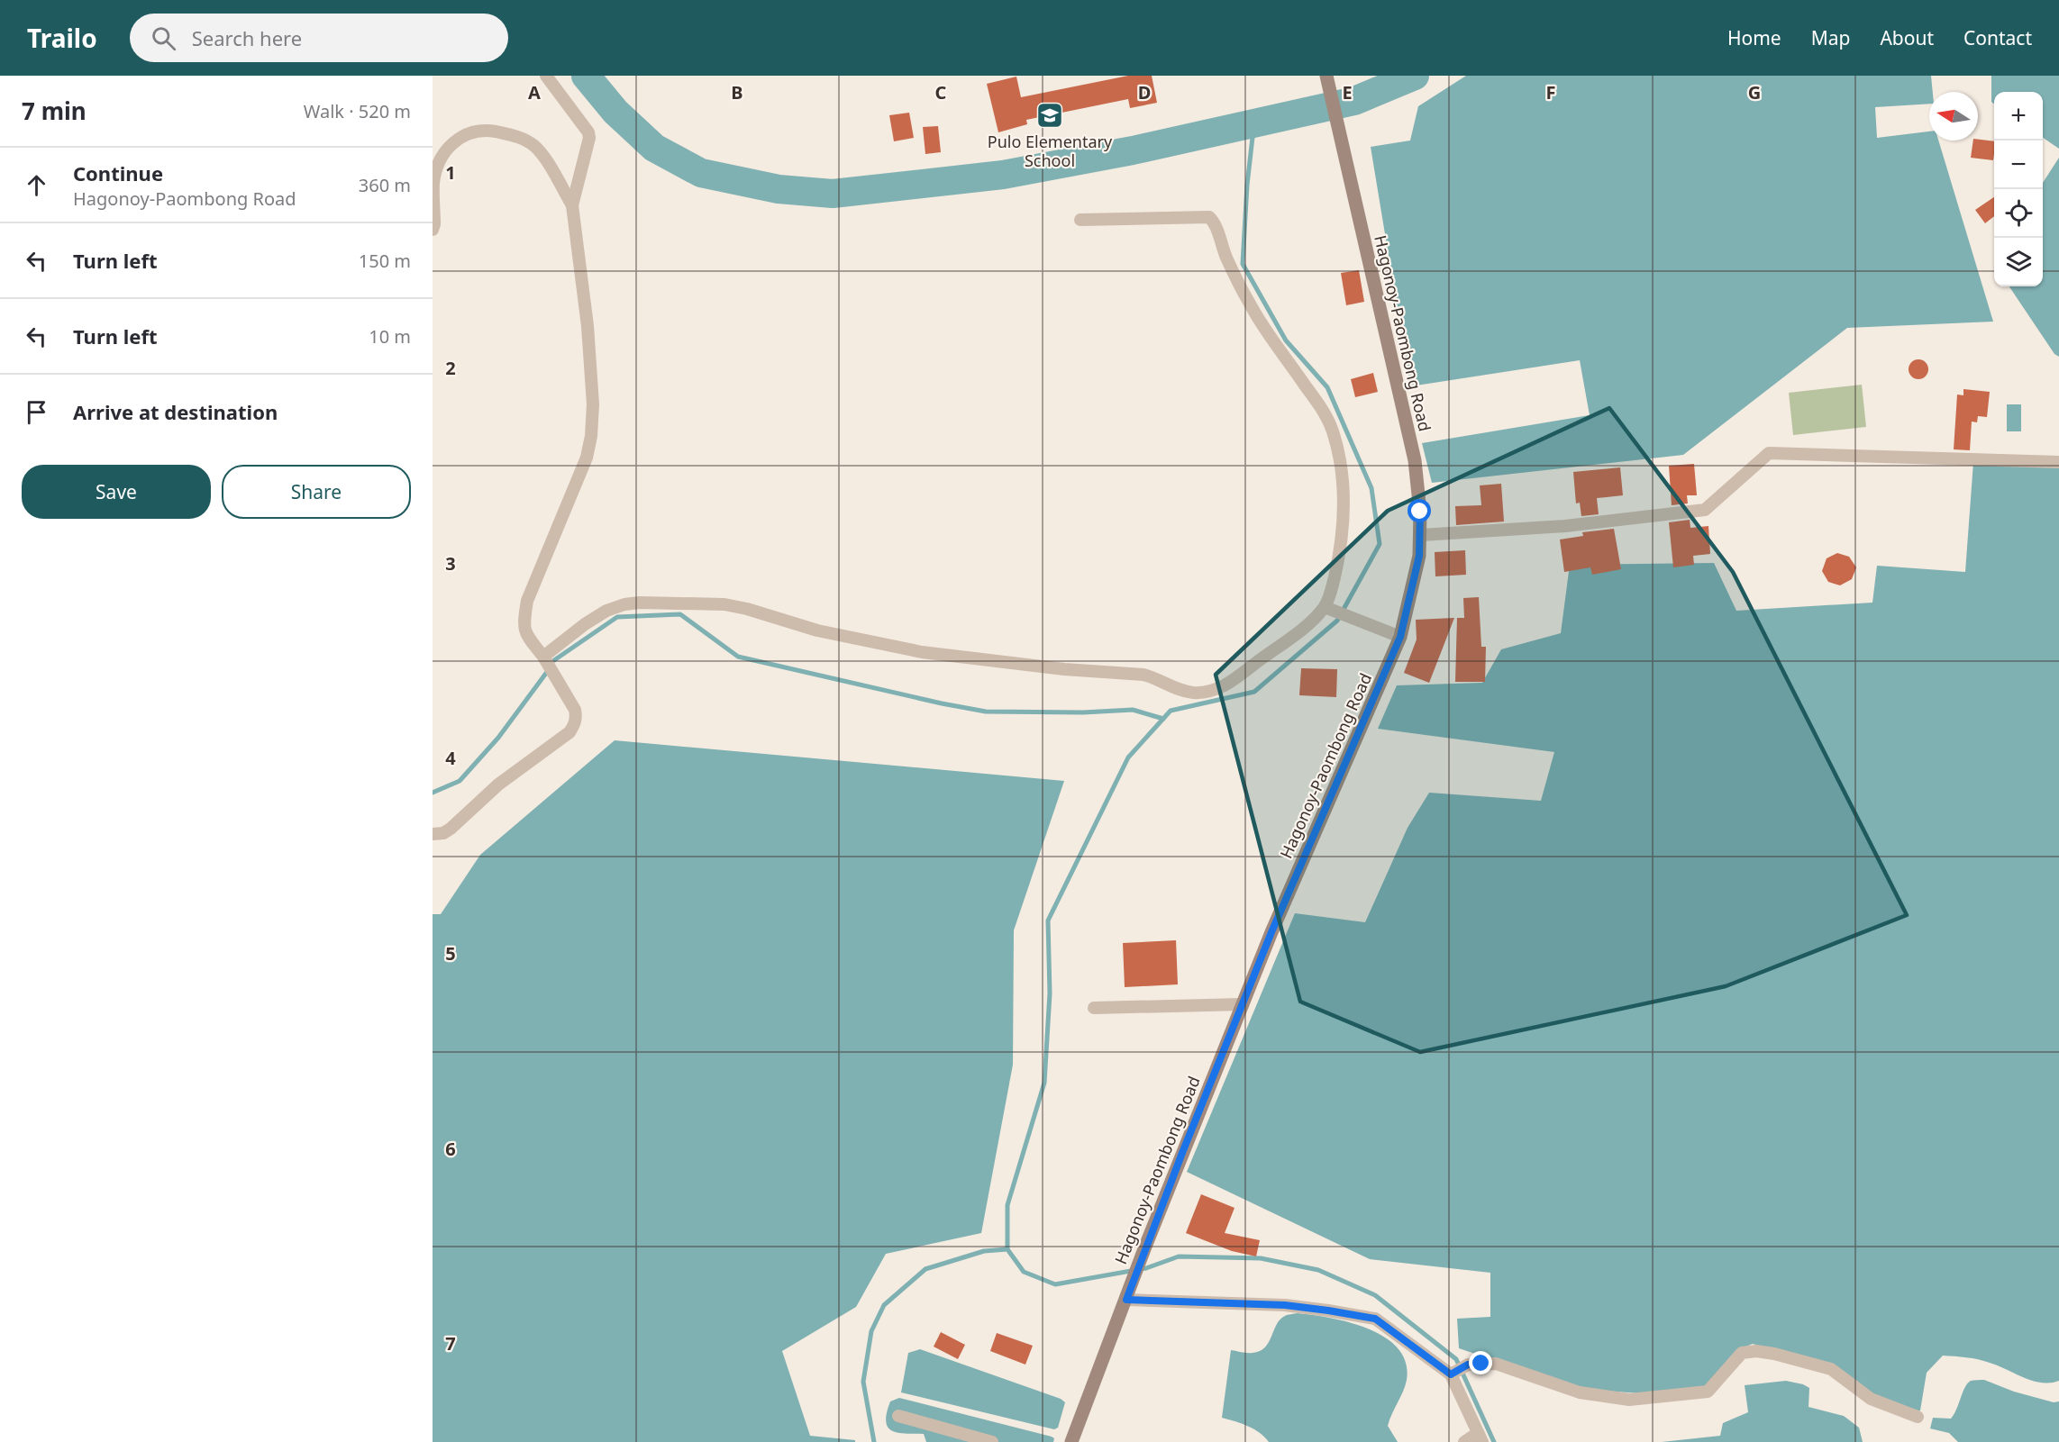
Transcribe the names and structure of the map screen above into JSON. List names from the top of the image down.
{
  "streets": {
    "main road": ["Hagonoy-Paombong Road"]
  },
  "places": {
    "school or university": ["Pulo Elementary School"]
  },
  "north": "left",
  "page": {
    "header": "Trailo",
    "search": "Search here",
    "nav": [
      "Home",
      "Map",
      "About",
      "Contact"
    ],
    "heading": ["7 min", "Walk · 520 m"],
    "map_buttons": ["+", "−"],
    "list": [
      ["Continue", "Hagonoy-Paombong Road", "360 m"],
      ["Turn left", "150 m"],
      ["Turn left", "10 m"],
      "Arrive at destination"
    ],
    "buttons": ["Save", "Share"]
  },
  "grid": {
    "columns": [
      "A",
      "B",
      "C",
      "D",
      "E",
      "F",
      "G"
    ],
    "rows": [
      "1",
      "2",
      "3",
      "4",
      "5",
      "6",
      "7"
    ]
  }
}
